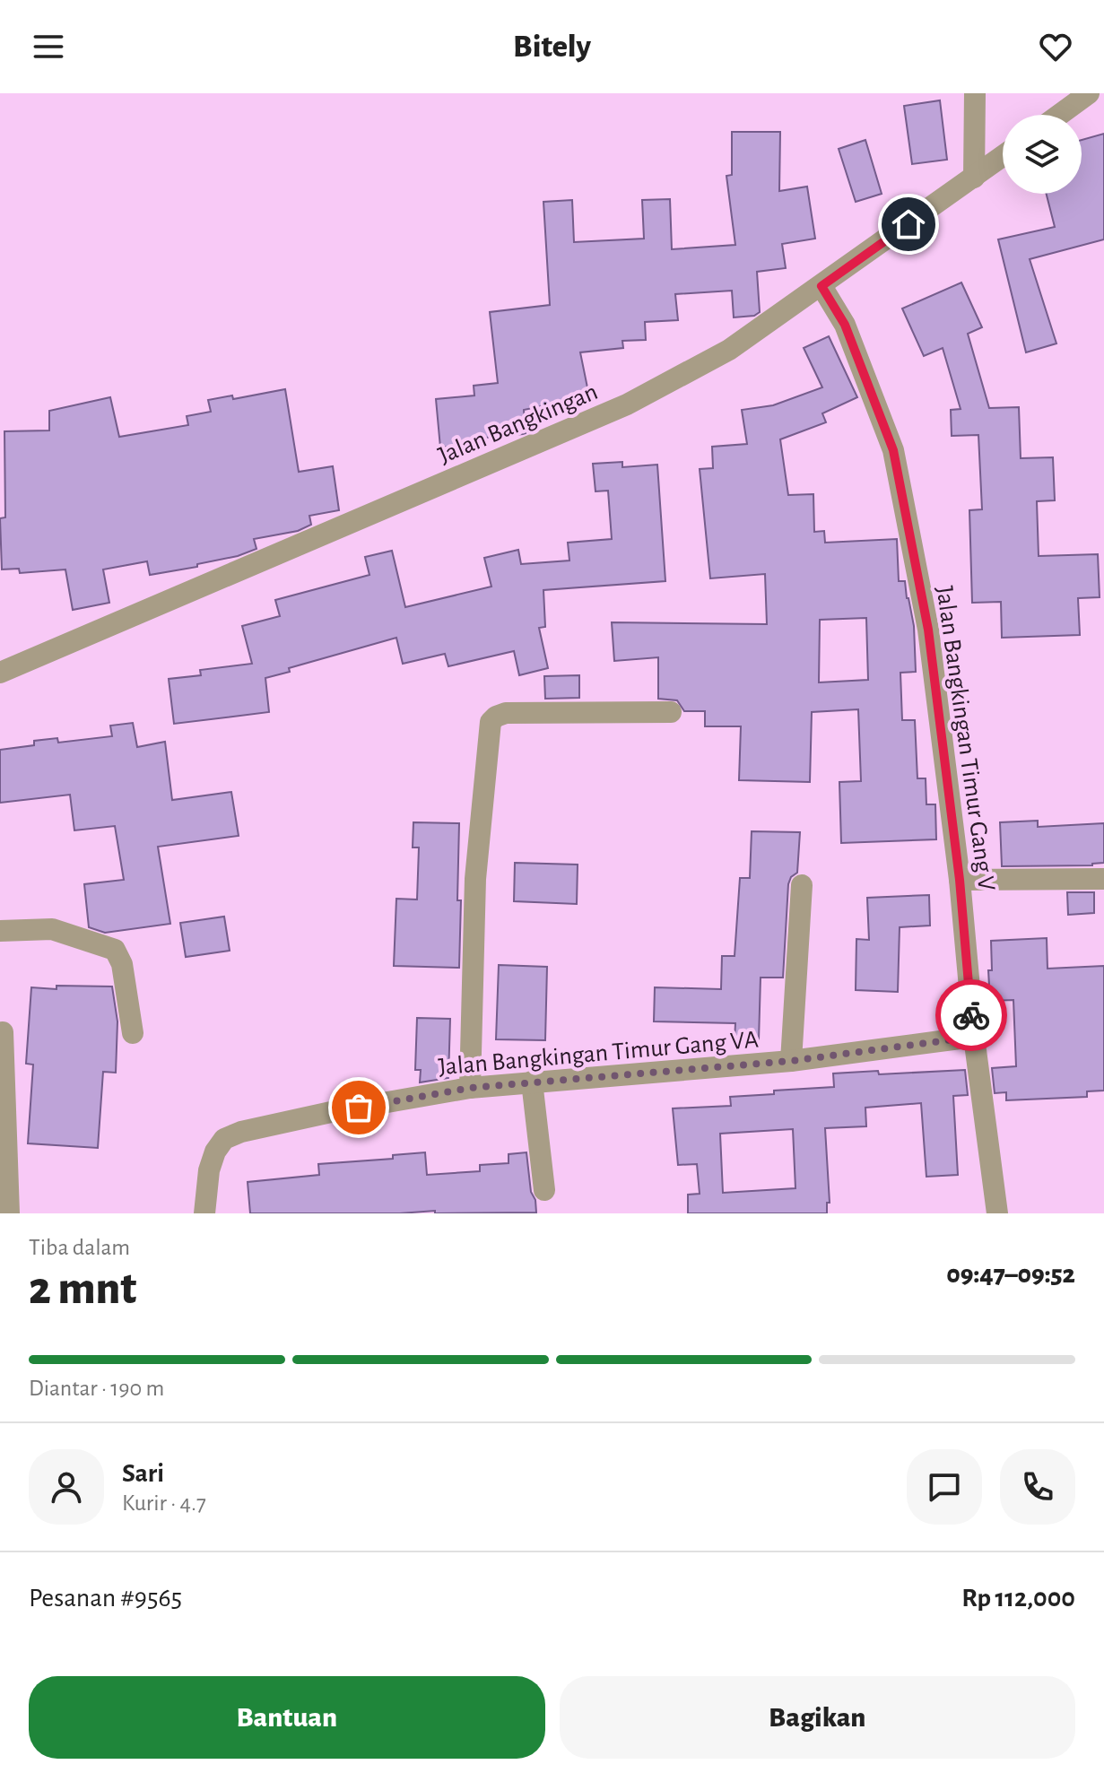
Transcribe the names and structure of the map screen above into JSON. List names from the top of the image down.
{
  "streets": {
    "street": ["Jalan Bangkingan", "Jalan Bangkingan Timur Gang V", "Jalan Bangkingan Timur Gang VA"]
  },
  "crossings": [
    ["Jalan Bangkingan", "Jalan Bangkingan Timur Gang V"],
    ["Jalan Bangkingan Timur Gang V", "Jalan Bangkingan Timur Gang VA"]
  ],
  "page": {
    "header": "Bitely",
    "heading": ["2 mnt", "Tiba dalam", "09:47–09:52"],
    "panel": [
      "Sari",
      "Kurir · 4.7",
      "Pesanan #9565",
      "Rp 112,000"
    ],
    "bar": "Diantar · 190 m",
    "buttons": ["Bantuan", "Bagikan"]
  }
}
